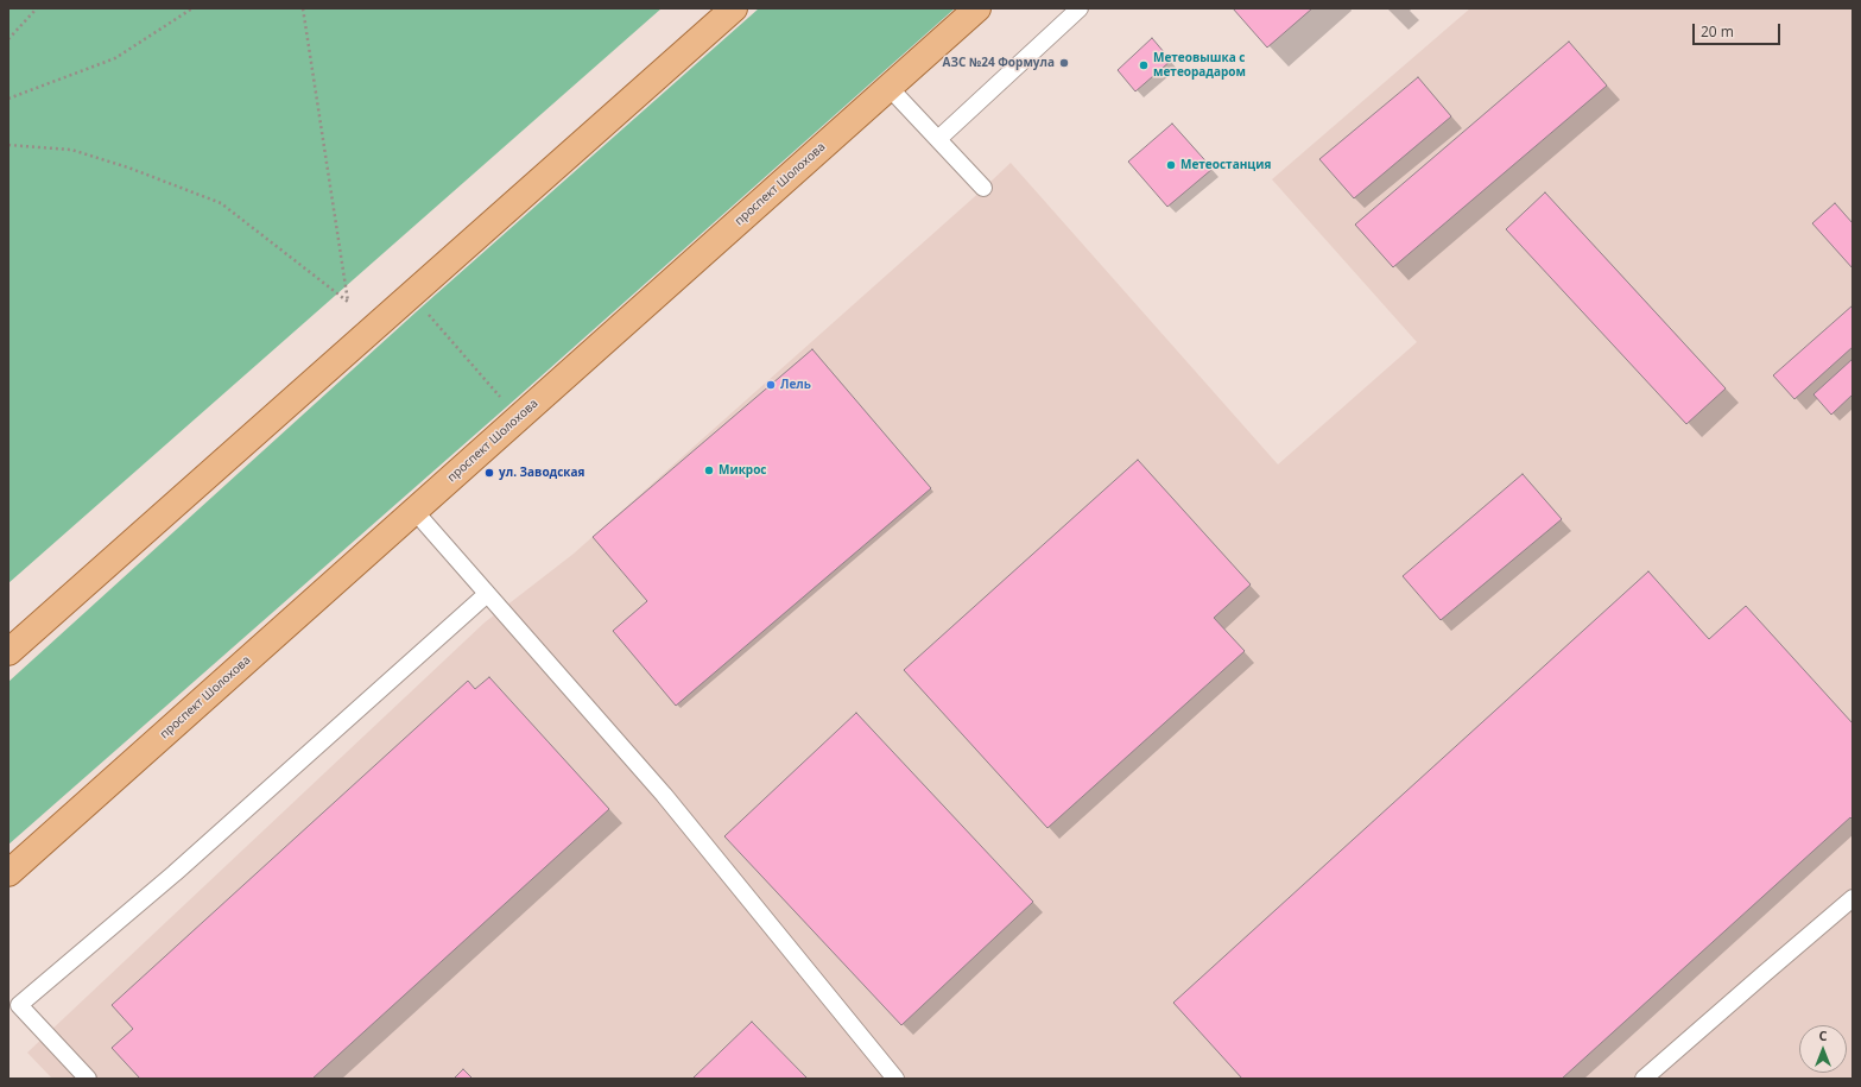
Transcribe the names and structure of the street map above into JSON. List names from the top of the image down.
{
  "streets": {
    "main road": ["проспект Шолохова"]
  },
  "places": [
    "АЗС №24 Формула",
    "Метеовышка с метеорадаром",
    "Метеостанция",
    "Лель",
    "Микрос",
    "ул. Заводская"
  ],
  "scale_bar": "20 m",
  "north": "top"
}
